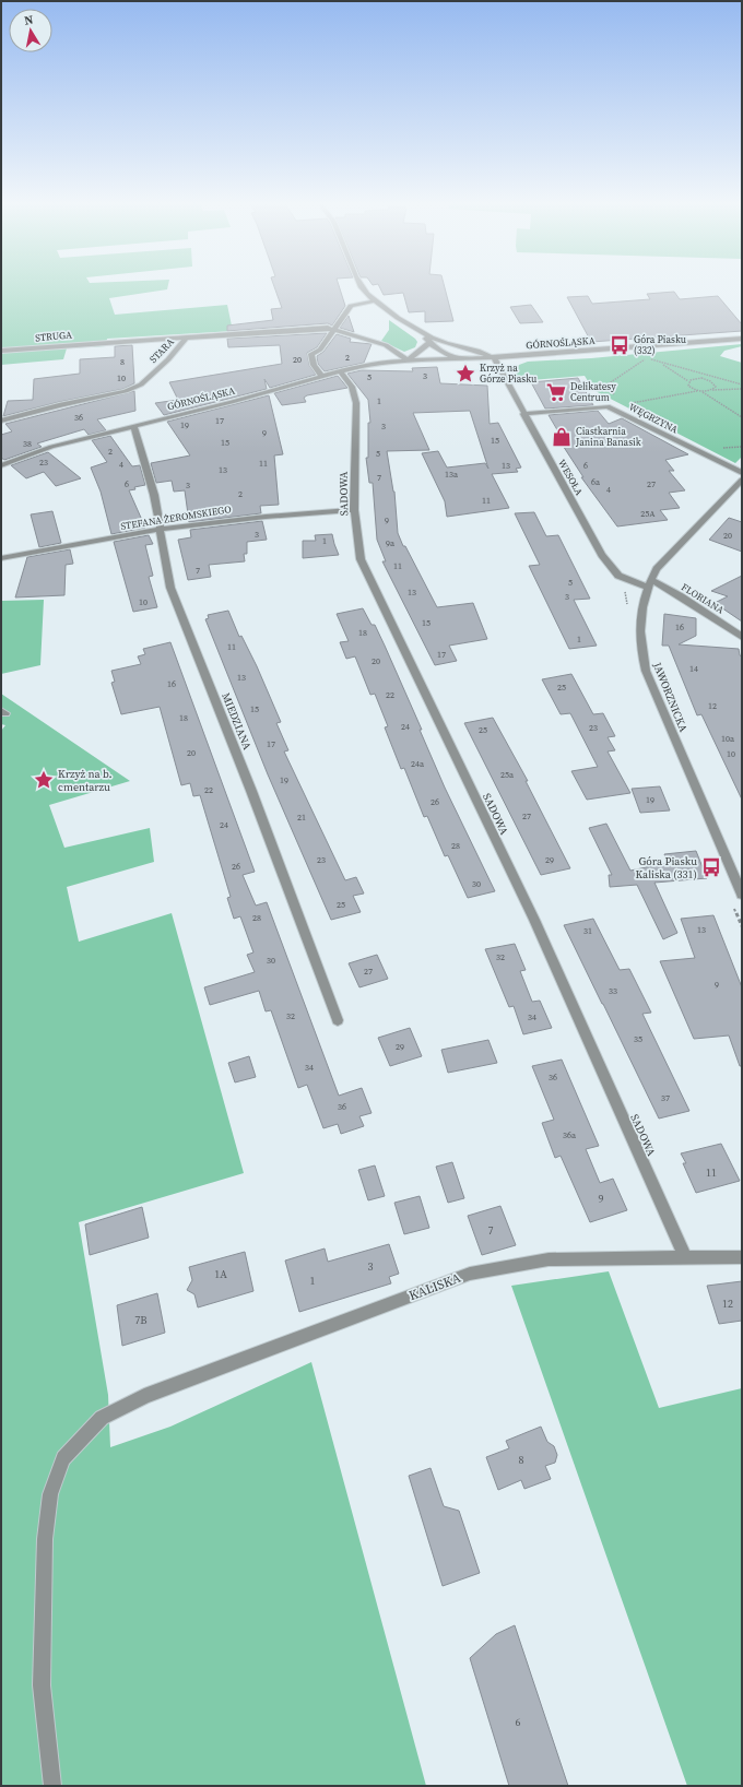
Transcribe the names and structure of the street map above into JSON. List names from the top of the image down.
{
  "streets": {
    "street": [
      "STRUGA",
      "GÓRNOŚLĄSKA",
      "STARA",
      "WĘGRZYNA",
      "WESOŁA",
      "SADOWA",
      "STEFANA ŻEROMSKIEGO",
      "FLORIANA",
      "JAWORZNICKA",
      "MIEDZIANA",
      "KALISKA"
    ]
  },
  "crossings": [
    ["STRUGA", "STARA"],
    ["GÓRNOŚLĄSKA", "STARA"],
    ["GÓRNOŚLĄSKA", "WESOŁA"],
    ["GÓRNOŚLĄSKA", "SADOWA"],
    ["GÓRNOŚLĄSKA", "MIEDZIANA"],
    ["WĘGRZYNA", "WESOŁA"],
    ["WESOŁA", "FLORIANA"],
    ["WESOŁA", "JAWORZNICKA"],
    ["SADOWA", "STEFANA ŻEROMSKIEGO"],
    ["SADOWA", "KALISKA"],
    ["STEFANA ŻEROMSKIEGO", "MIEDZIANA"],
    ["FLORIANA", "JAWORZNICKA"]
  ],
  "places": {
    "bus stop": ["Góra Piasku (332)", "Góra Piasku Kaliska (331)"],
    "place": ["Krzyż na Górze Piasku", "Krzyż na b. cmentarzu"],
    "supermarket": ["Delikatesy Centrum"],
    "shop": ["Ciastkarnia Janina Banasik"]
  },
  "house_numbers": [
    "2",
    "20",
    "8",
    "3",
    "5",
    "10",
    "1",
    "36",
    "17",
    "19",
    "3",
    "9",
    "15",
    "15",
    "38",
    "2",
    "5",
    "23",
    "11",
    "4",
    "13",
    "6",
    "13",
    "13a",
    "7",
    "6a",
    "6",
    "27",
    "3",
    "4",
    "2",
    "11",
    "25A",
    "9",
    "3",
    "20",
    "1",
    "9a",
    "11",
    "7",
    "5",
    "13",
    "3",
    "10",
    "15",
    "16",
    "18",
    "1",
    "11",
    "17",
    "20",
    "14",
    "13",
    "16",
    "25",
    "22",
    "12",
    "15",
    "18",
    "24",
    "23",
    "25",
    "10a",
    "17",
    "20",
    "10",
    "24a",
    "25a",
    "19",
    "22",
    "19",
    "26",
    "27",
    "21",
    "24",
    "28",
    "23",
    "29",
    "26",
    "30",
    "25",
    "28",
    "13",
    "31",
    "32",
    "30",
    "27",
    "9",
    "33",
    "32",
    "34",
    "35",
    "29",
    "34",
    "36",
    "37",
    "36",
    "36a",
    "11",
    "9",
    "7",
    "3",
    "1A",
    "1",
    "12",
    "7B",
    "8",
    "6"
  ],
  "north": "top"
}
